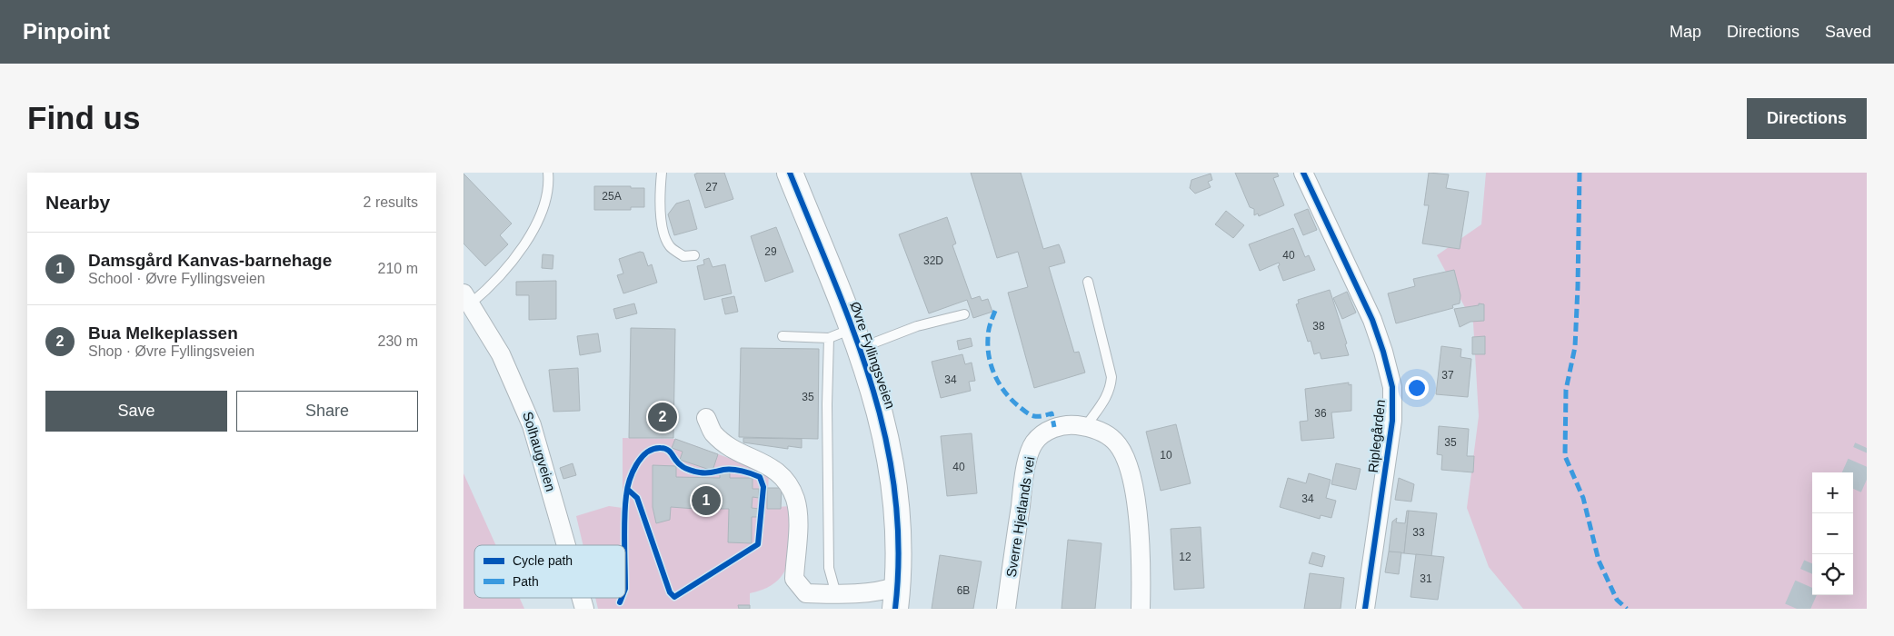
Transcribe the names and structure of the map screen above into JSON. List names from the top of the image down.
{
  "streets": {
    "main road": ["Øvre Fyllingsveien"],
    "street": ["Riplegården", "Solhaugveien", "Sverre Hjetlands vei"]
  },
  "house_numbers": [
    "27",
    "25A",
    "29",
    "40",
    "32D",
    "38",
    "37",
    "34",
    "35",
    "36",
    "35",
    "10",
    "40",
    "34",
    "33",
    "12",
    "31",
    "6B"
  ],
  "legend": ["Cycle path", "Path"],
  "page": {
    "header": "Pinpoint",
    "nav": ["Map", "Directions", "Saved"],
    "buttons": [
      "Directions",
      ["Save", "Share"]
    ],
    "title": "Find us",
    "heading": ["Nearby", "2 results"],
    "list": [
      {
        "mark": "1",
        "name": "Damsgård Kanvas-barnehage",
        "note": "School · Øvre Fyllingsveien",
        "value": "210 m"
      },
      {
        "mark": "2",
        "name": "Bua Melkeplassen",
        "note": "Shop · Øvre Fyllingsveien",
        "value": "230 m"
      }
    ],
    "pins": ["2", "1"],
    "map_buttons": ["+", "−"]
  }
}
